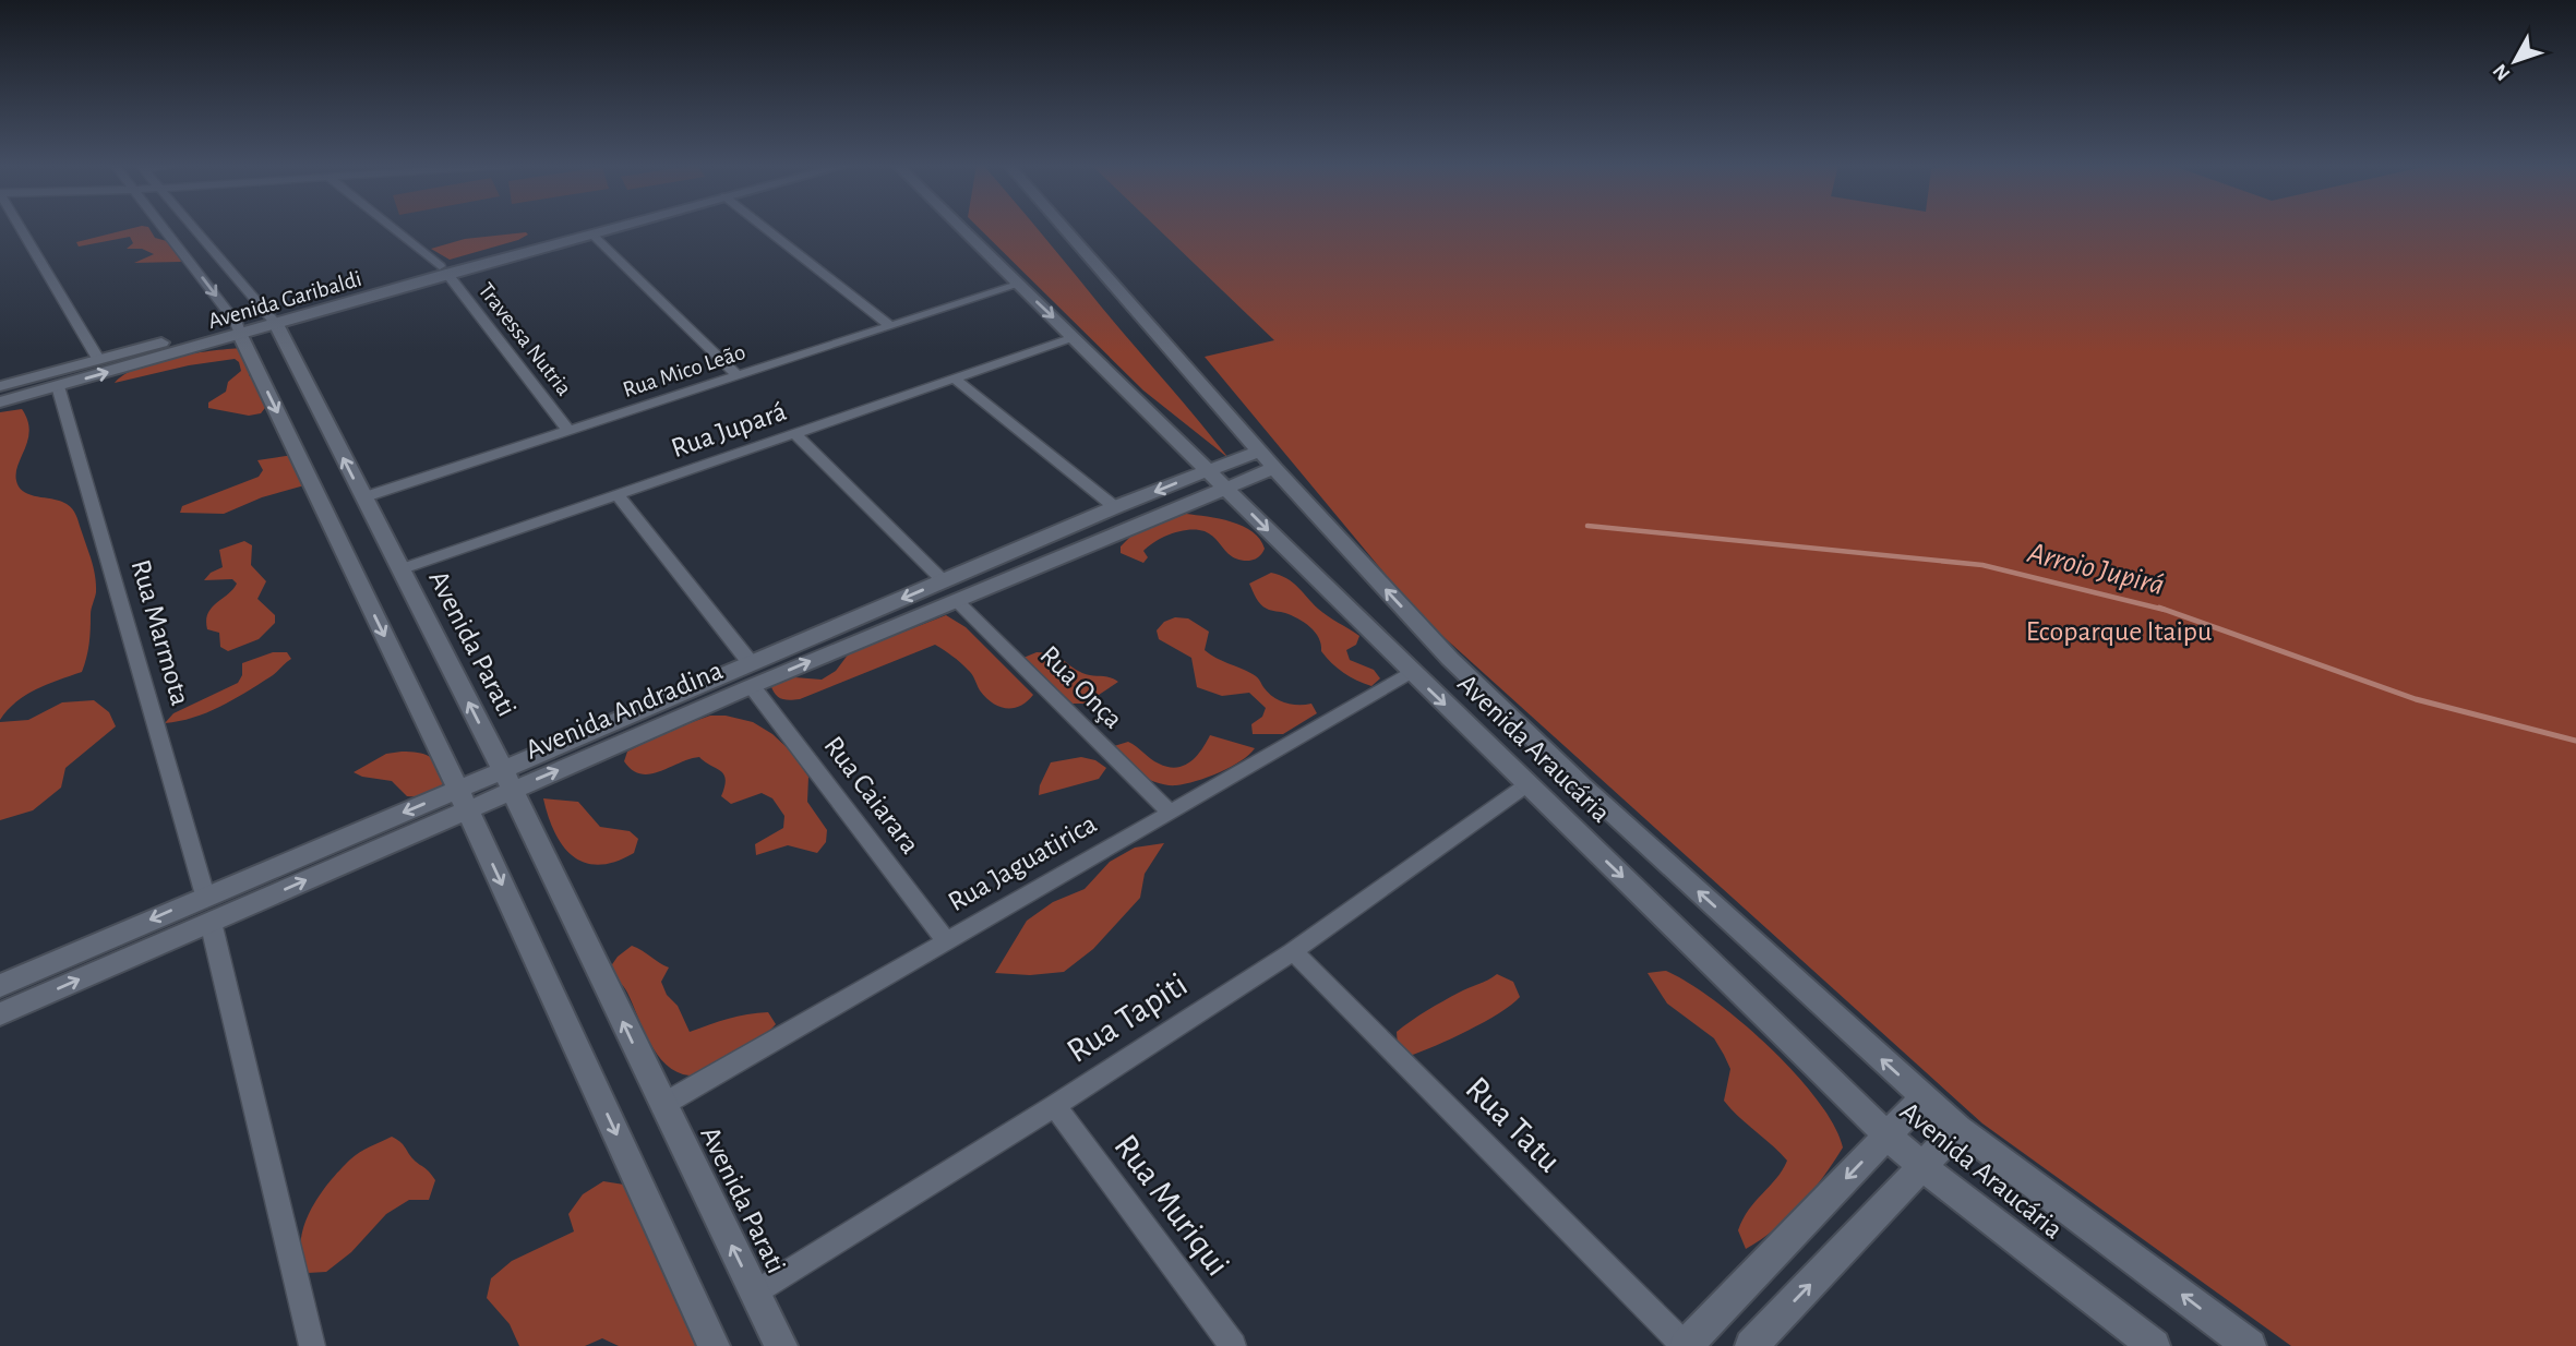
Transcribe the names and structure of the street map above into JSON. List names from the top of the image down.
{
  "streets": {
    "street": [
      "Avenida Garibaldi",
      "Travessa Nutria",
      "Rua Mico Leão",
      "Rua Jupará",
      "Rua Marmota",
      "Avenida Parati",
      "Rua Onça",
      "Avenida Andradina",
      "Avenida Araucária",
      "Rua Caiarara",
      "Rua Jaguatirica",
      "Rua Tapiti",
      "Rua Tatu",
      "Rua Muriqui"
    ]
  },
  "crossings": [
    ["Avenida Garibaldi", "Travessa Nutria"],
    ["Avenida Garibaldi", "Rua Marmota"],
    ["Avenida Garibaldi", "Avenida Parati"],
    ["Travessa Nutria", "Rua Mico Leão"],
    ["Rua Mico Leão", "Avenida Parati"],
    ["Rua Mico Leão", "Avenida Araucária"],
    ["Rua Jupará", "Avenida Parati"],
    ["Rua Jupará", "Rua Onça"],
    ["Rua Jupará", "Avenida Araucária"],
    ["Rua Jupará", "Rua Caiarara"],
    ["Rua Marmota", "Avenida Andradina"],
    ["Avenida Parati", "Avenida Andradina"],
    ["Avenida Parati", "Rua Jaguatirica"],
    ["Avenida Parati", "Rua Tapiti"],
    ["Rua Onça", "Avenida Andradina"],
    ["Rua Onça", "Rua Jaguatirica"],
    ["Avenida Andradina", "Avenida Araucária"],
    ["Avenida Andradina", "Rua Caiarara"],
    ["Avenida Araucária", "Rua Jaguatirica"],
    ["Avenida Araucária", "Rua Tapiti"],
    ["Rua Caiarara", "Rua Jaguatirica"],
    ["Rua Tapiti", "Rua Tatu"],
    ["Rua Tapiti", "Rua Muriqui"]
  ],
  "water": ["Arroio Jupirá"],
  "parks": ["Ecoparque Itaipu"],
  "north": "bottom left"
}
